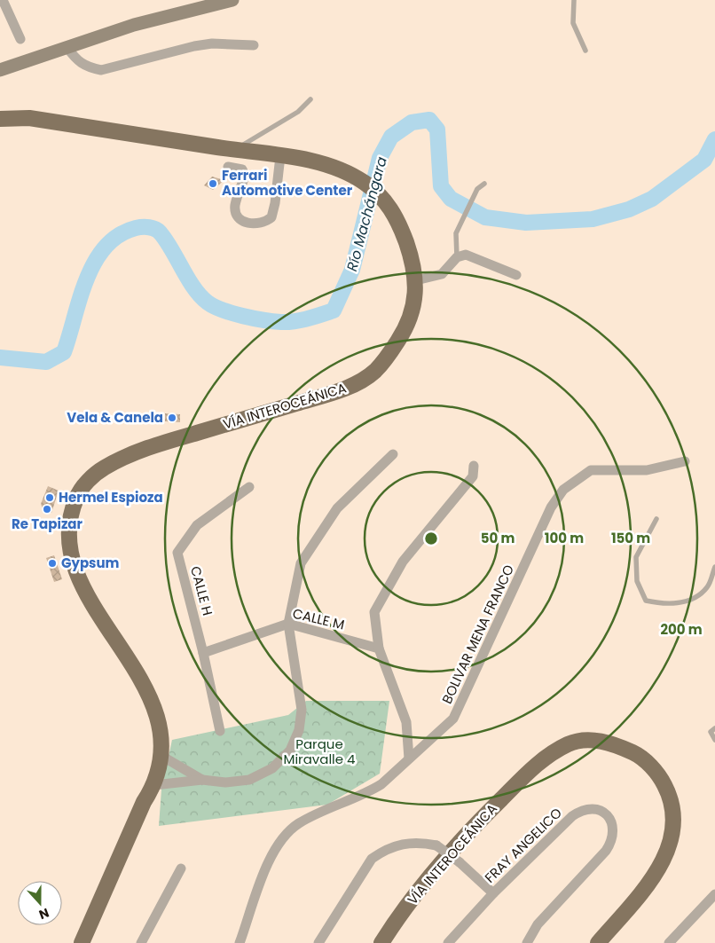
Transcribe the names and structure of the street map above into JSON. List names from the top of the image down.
{
  "streets": {
    "main road": ["VÍA INTEROCEÁNICA"],
    "street": [
      "CALLE H",
      "CALLE M",
      "BOLIVAR MENA FRANCO",
      "FRAY ANGELICO"
    ]
  },
  "crossings": [
    ["CALLE H", "CALLE M"]
  ],
  "water": ["Río Machángara"],
  "parks": ["Parque Miravalle 4"],
  "places": [
    "Ferrari Automotive Center",
    "Vela & Canela",
    "Hermel Espioza",
    "Re Tapizar",
    "Gypsum"
  ],
  "north": "bottom",
  "rings": [
    "50 m",
    "100 m",
    "150 m",
    "200 m"
  ]
}
